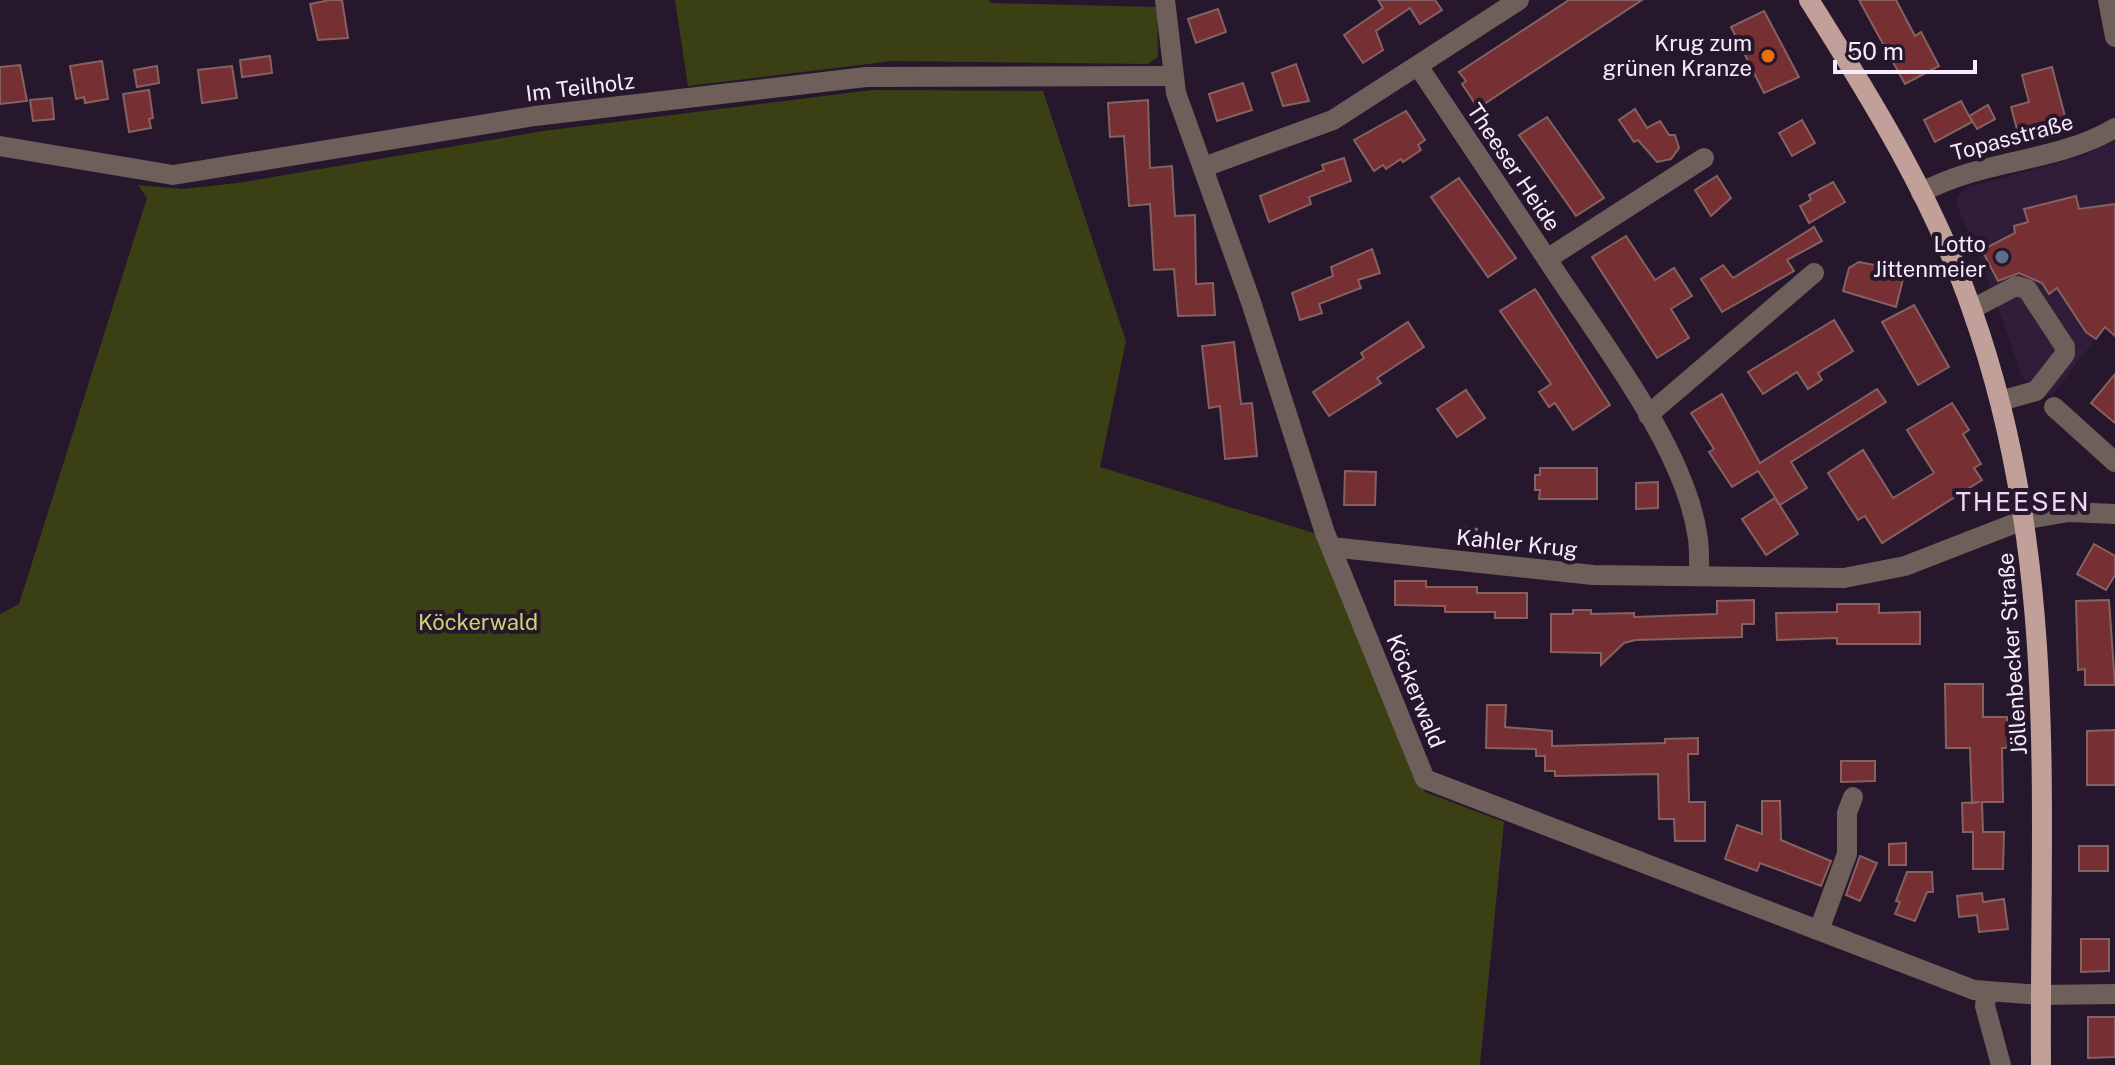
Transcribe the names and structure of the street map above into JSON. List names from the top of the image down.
{
  "streets": {
    "main road": ["Jöllenbecker Straße"],
    "street": [
      "Im Teilholz",
      "Topasstraße",
      "Theeser Heide",
      "Kahler Krug",
      "Köckerwald"
    ]
  },
  "crossings": [
    ["Im Teilholz", "Köckerwald"],
    ["Topasstraße", "Jöllenbecker Straße"],
    ["Kahler Krug", "Jöllenbecker Straße"],
    ["Kahler Krug", "Köckerwald"],
    ["Jöllenbecker Straße", "Köckerwald"]
  ],
  "districts": ["THEESEN"],
  "parks": ["Köckerwald"],
  "places": ["Krug zum grünen Kranze", "Lotto Jittenmeier"],
  "scale_bar": "50 m"
}
